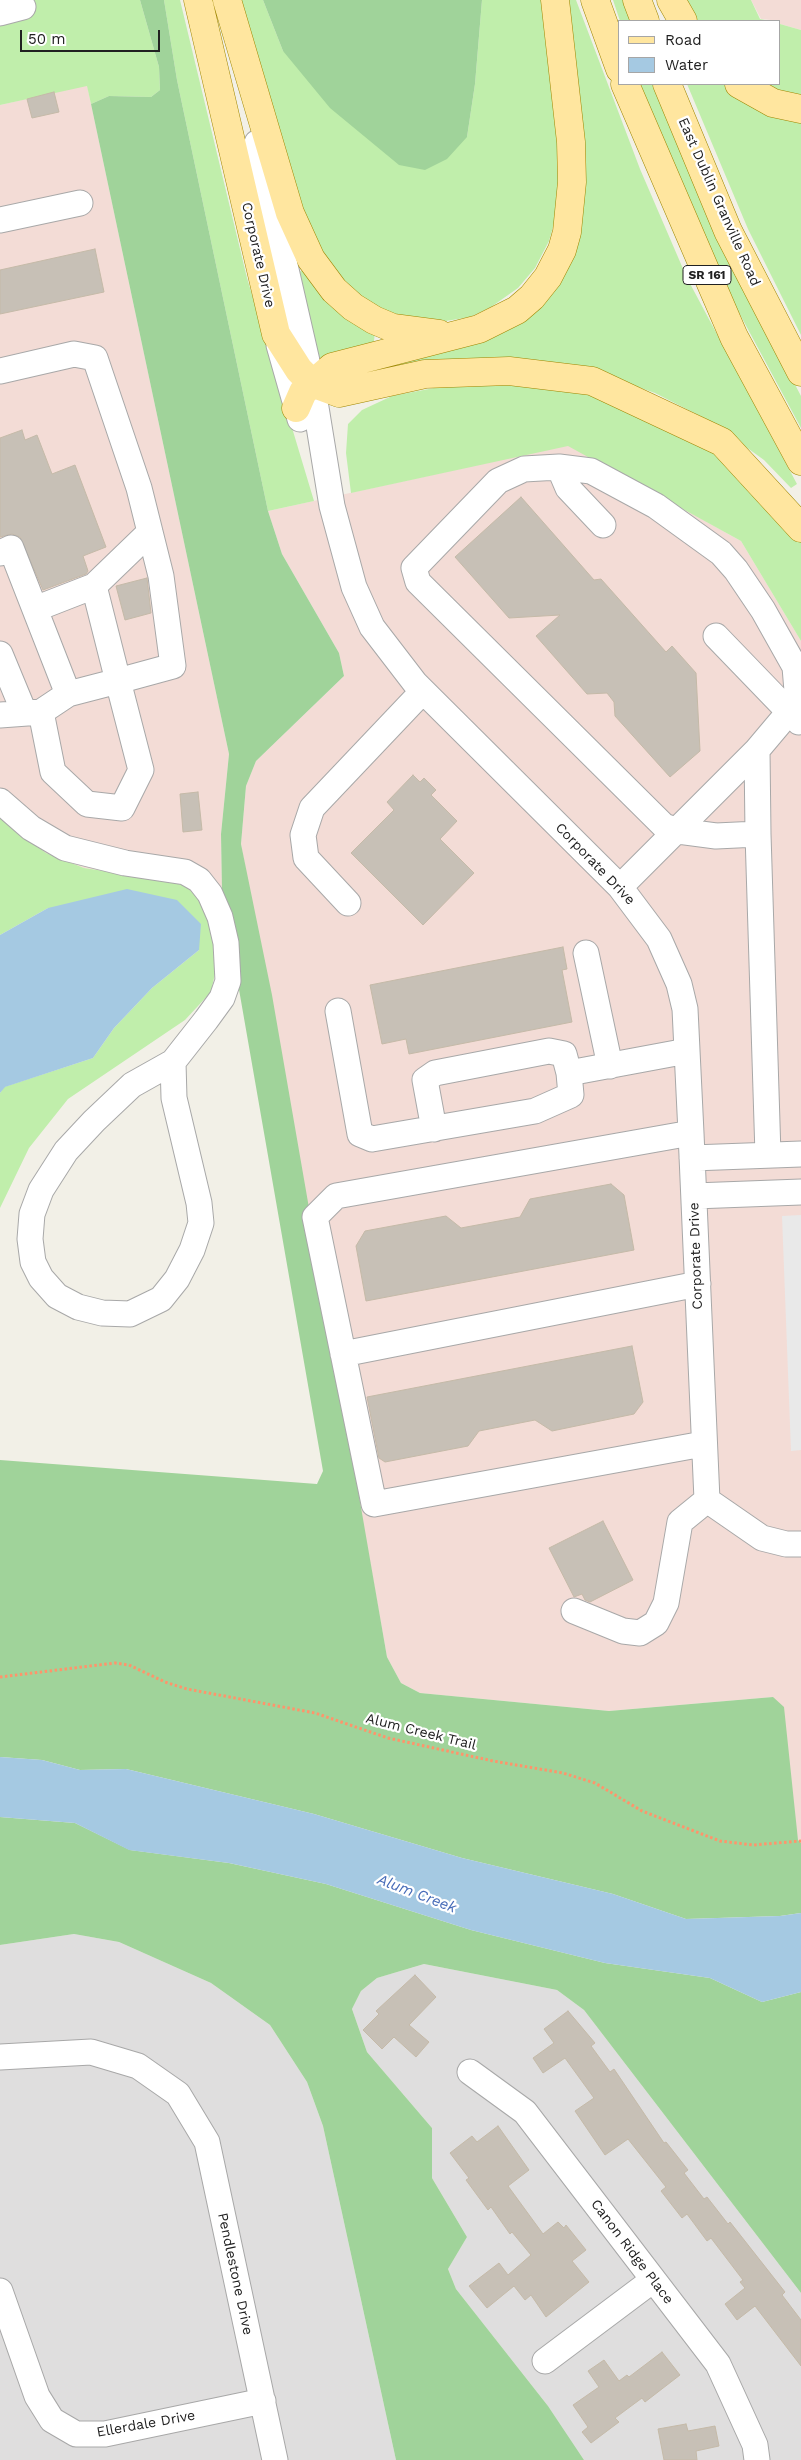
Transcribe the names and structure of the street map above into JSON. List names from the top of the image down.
{
  "streets": {
    "main road": ["East Dublin Granville Road", "Corporate Drive", "SR 161"],
    "street": ["Canon Ridge Place", "Pendlestone Drive", "Ellerdale Drive"],
    "path": ["Alum Creek Trail"]
  },
  "crossings": [
    ["Pendlestone Drive", "Ellerdale Drive"]
  ],
  "water": ["Alum Creek"],
  "legend": ["Road", "Water"],
  "scale_bar": "50 m"
}
